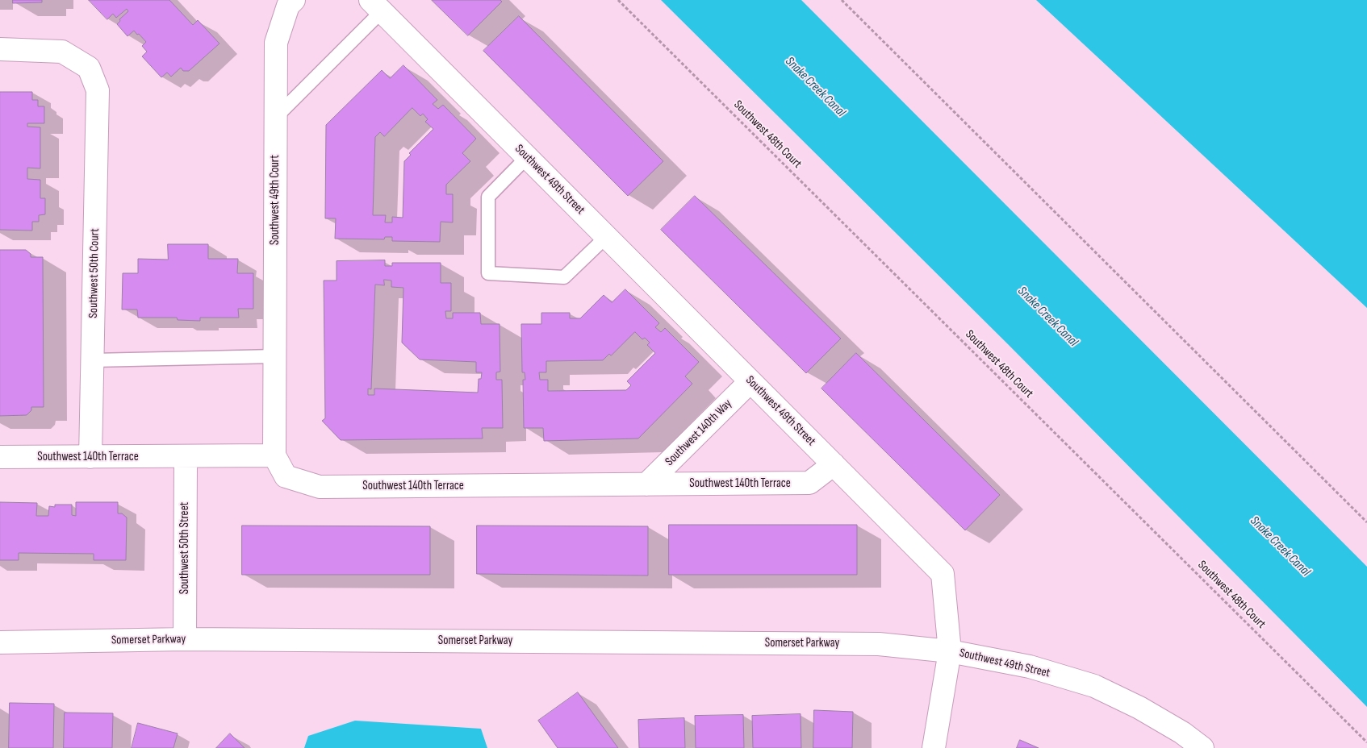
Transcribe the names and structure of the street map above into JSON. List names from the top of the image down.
{
  "streets": {
    "street": [
      "Southwest 49th Street",
      "Southwest 49th Court",
      "Southwest 50th Court",
      "Southwest 140th Way",
      "Southwest 140th Terrace",
      "Southwest 50th Street",
      "Somerset Parkway"
    ],
    "path": ["Southwest 48th Court"]
  },
  "crossings": [
    ["Southwest 49th Street", "Southwest 140th Way"],
    ["Southwest 49th Street", "Southwest 140th Terrace"],
    ["Southwest 49th Street", "Somerset Parkway"],
    ["Southwest 49th Court", "Southwest 140th Terrace"],
    ["Southwest 50th Court", "Southwest 140th Terrace"],
    ["Southwest 140th Way", "Southwest 140th Terrace"],
    ["Southwest 140th Terrace", "Southwest 50th Street"],
    ["Southwest 50th Street", "Somerset Parkway"]
  ],
  "water": ["Snake Creek Canal"]
}
